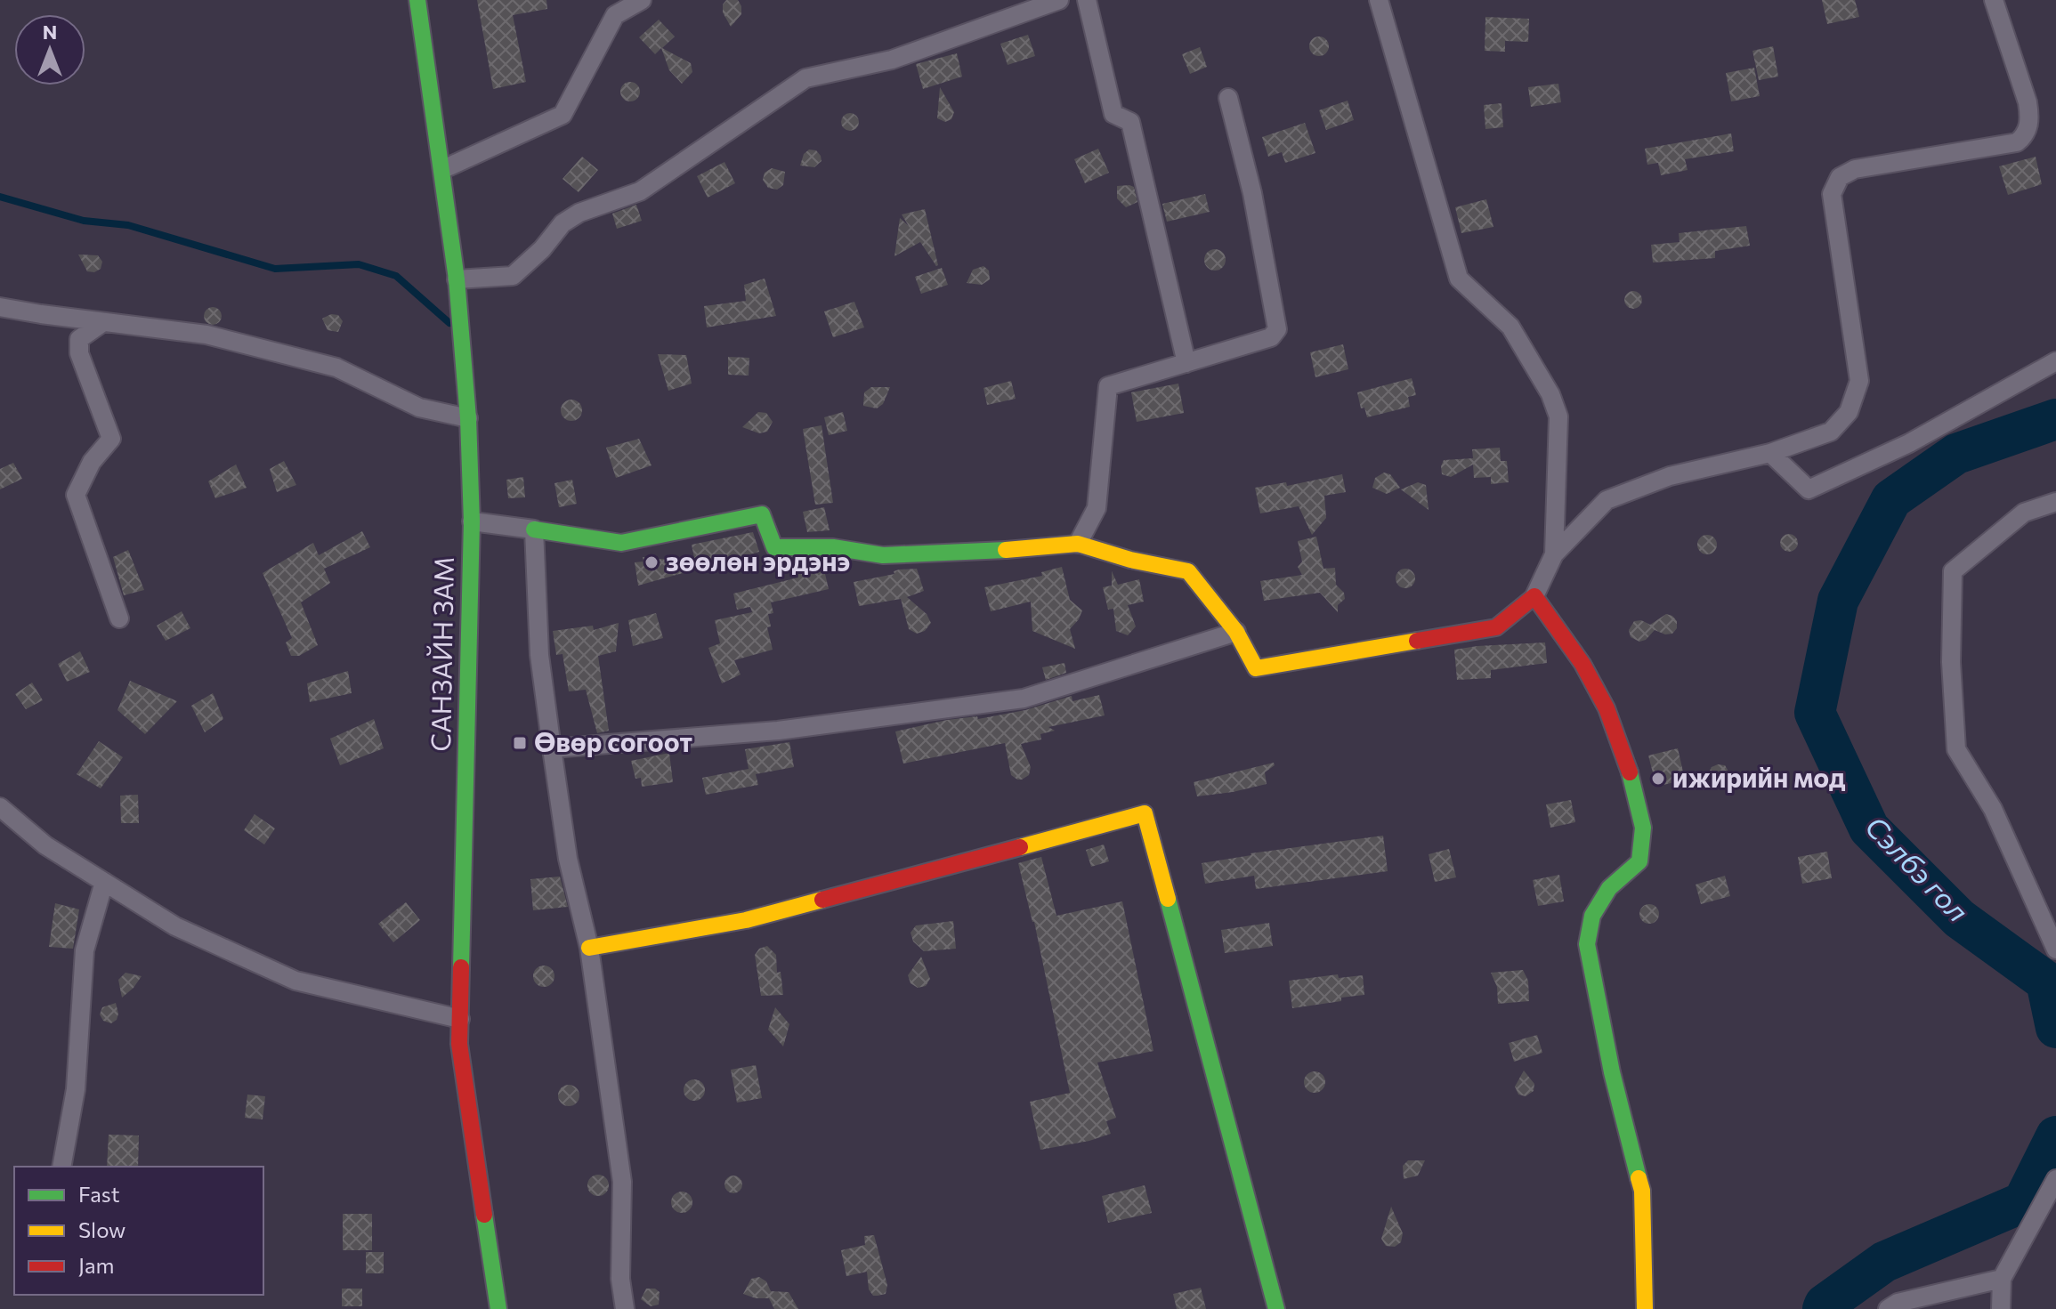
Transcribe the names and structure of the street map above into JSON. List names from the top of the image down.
{
  "streets": {
    "street": ["САНЗАЙН ЗАМ"]
  },
  "water": ["Сэлбэ гол"],
  "places": {
    "other": ["зөөлөн эрдэнэ", "ижирийн мод"],
    "transit": ["Өвөр согоот"]
  },
  "legend": ["Fast", "Slow", "Jam"],
  "north": "top"
}
